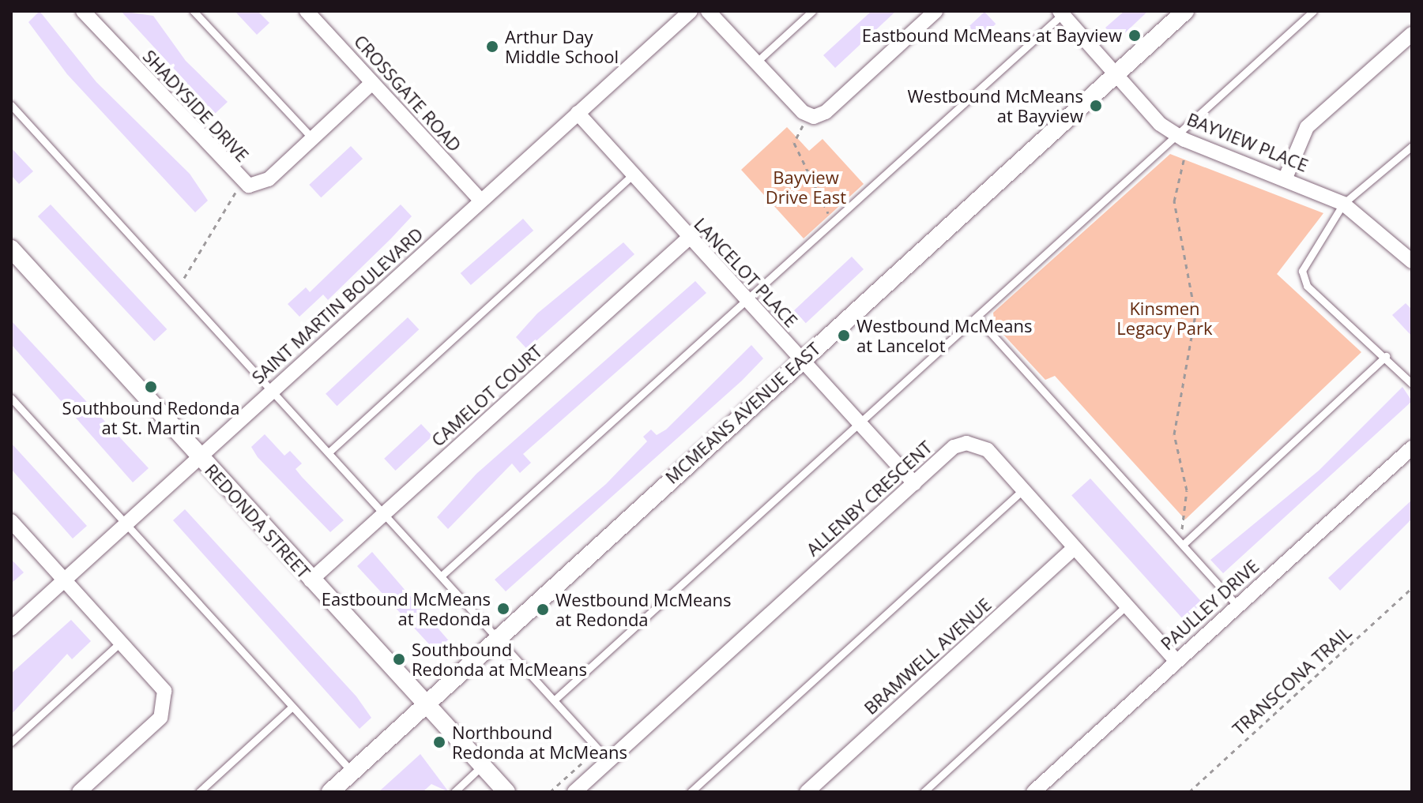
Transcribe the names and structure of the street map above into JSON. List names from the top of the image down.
{
  "streets": {
    "street": [
      "CROSSGATE ROAD",
      "SHADYSIDE DRIVE",
      "BAYVIEW PLACE",
      "LANCELOT PLACE",
      "SAINT MARTIN BOULEVARD",
      "CAMELOT COURT",
      "MCMEANS AVENUE EAST",
      "ALLENBY CRESCENT",
      "REDONDA STREET",
      "PAULLEY DRIVE",
      "BRAMWELL AVENUE"
    ],
    "path": ["TRANSCONA TRAIL"]
  },
  "crossings": [
    ["CROSSGATE ROAD", "SHADYSIDE DRIVE"],
    ["CROSSGATE ROAD", "SAINT MARTIN BOULEVARD"],
    ["BAYVIEW PLACE", "MCMEANS AVENUE EAST"],
    ["LANCELOT PLACE", "SAINT MARTIN BOULEVARD"],
    ["LANCELOT PLACE", "CAMELOT COURT"],
    ["LANCELOT PLACE", "MCMEANS AVENUE EAST"],
    ["LANCELOT PLACE", "ALLENBY CRESCENT"],
    ["SAINT MARTIN BOULEVARD", "REDONDA STREET"],
    ["CAMELOT COURT", "REDONDA STREET"],
    ["MCMEANS AVENUE EAST", "REDONDA STREET"],
    ["ALLENBY CRESCENT", "PAULLEY DRIVE"],
    ["ALLENBY CRESCENT", "BRAMWELL AVENUE"]
  ],
  "parks": ["Bayview Drive East", "Kinsmen Legacy Park"],
  "places": [
    "Eastbound McMeans at Bayview",
    "Arthur Day Middle School",
    "Westbound McMeans at Bayview",
    "Westbound McMeans at Lancelot",
    "Southbound Redonda at St. Martin",
    "Eastbound McMeans at Redonda",
    "Westbound McMeans at Redonda",
    "Southbound Redonda at McMeans",
    "Northbound Redonda at McMeans"
  ]
}
